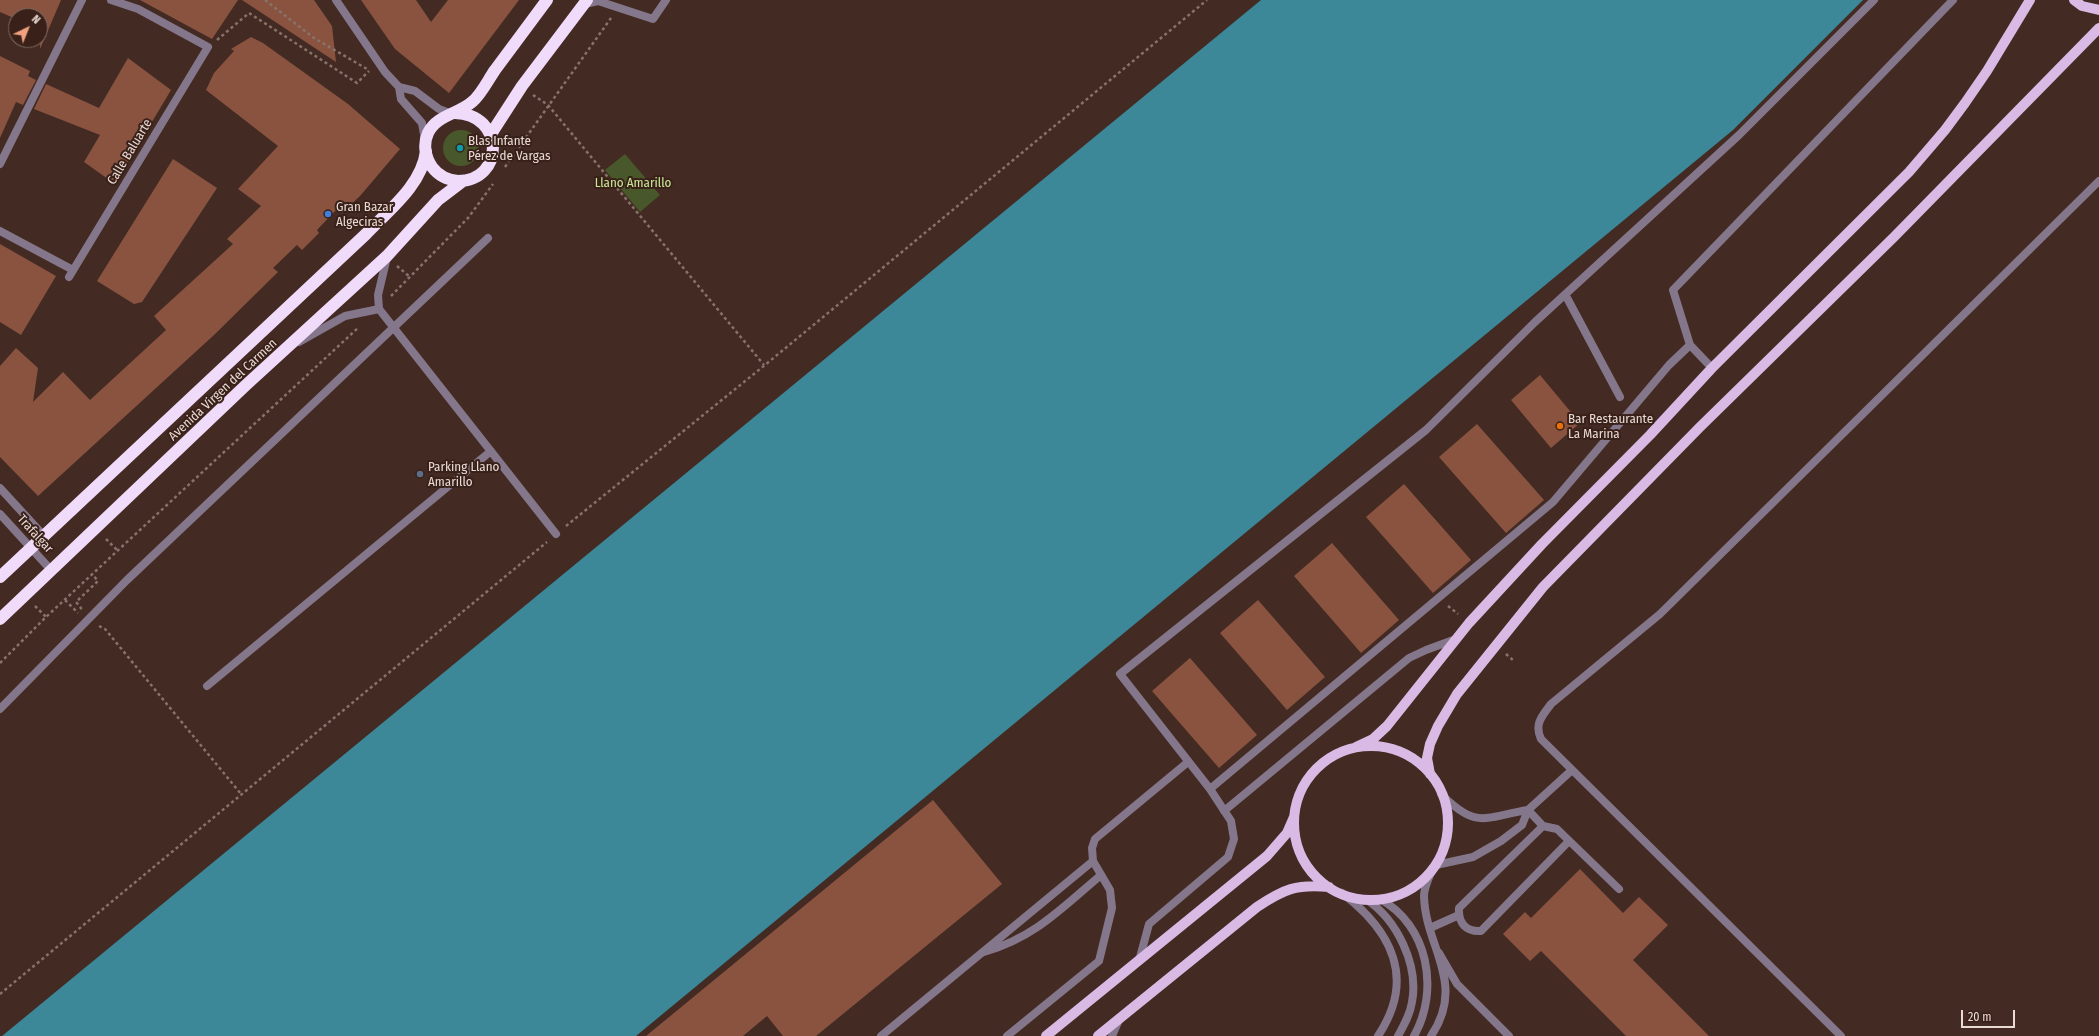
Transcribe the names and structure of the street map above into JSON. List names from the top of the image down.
{
  "streets": {
    "highway": ["Avenida Virgen del Carmen"],
    "street": ["Calle Baluarte", "Trafalgar"]
  },
  "crossings": [
    ["Avenida Virgen del Carmen", "Trafalgar"]
  ],
  "parks": ["Llano Amarillo"],
  "places": [
    "Blas Infante Pérez de Vargas",
    "Gran Bazar Algeciras",
    "Bar Restaurante La Marina",
    "Parking Llano Amarillo"
  ],
  "scale_bar": "20 m",
  "north": "top right"
}
